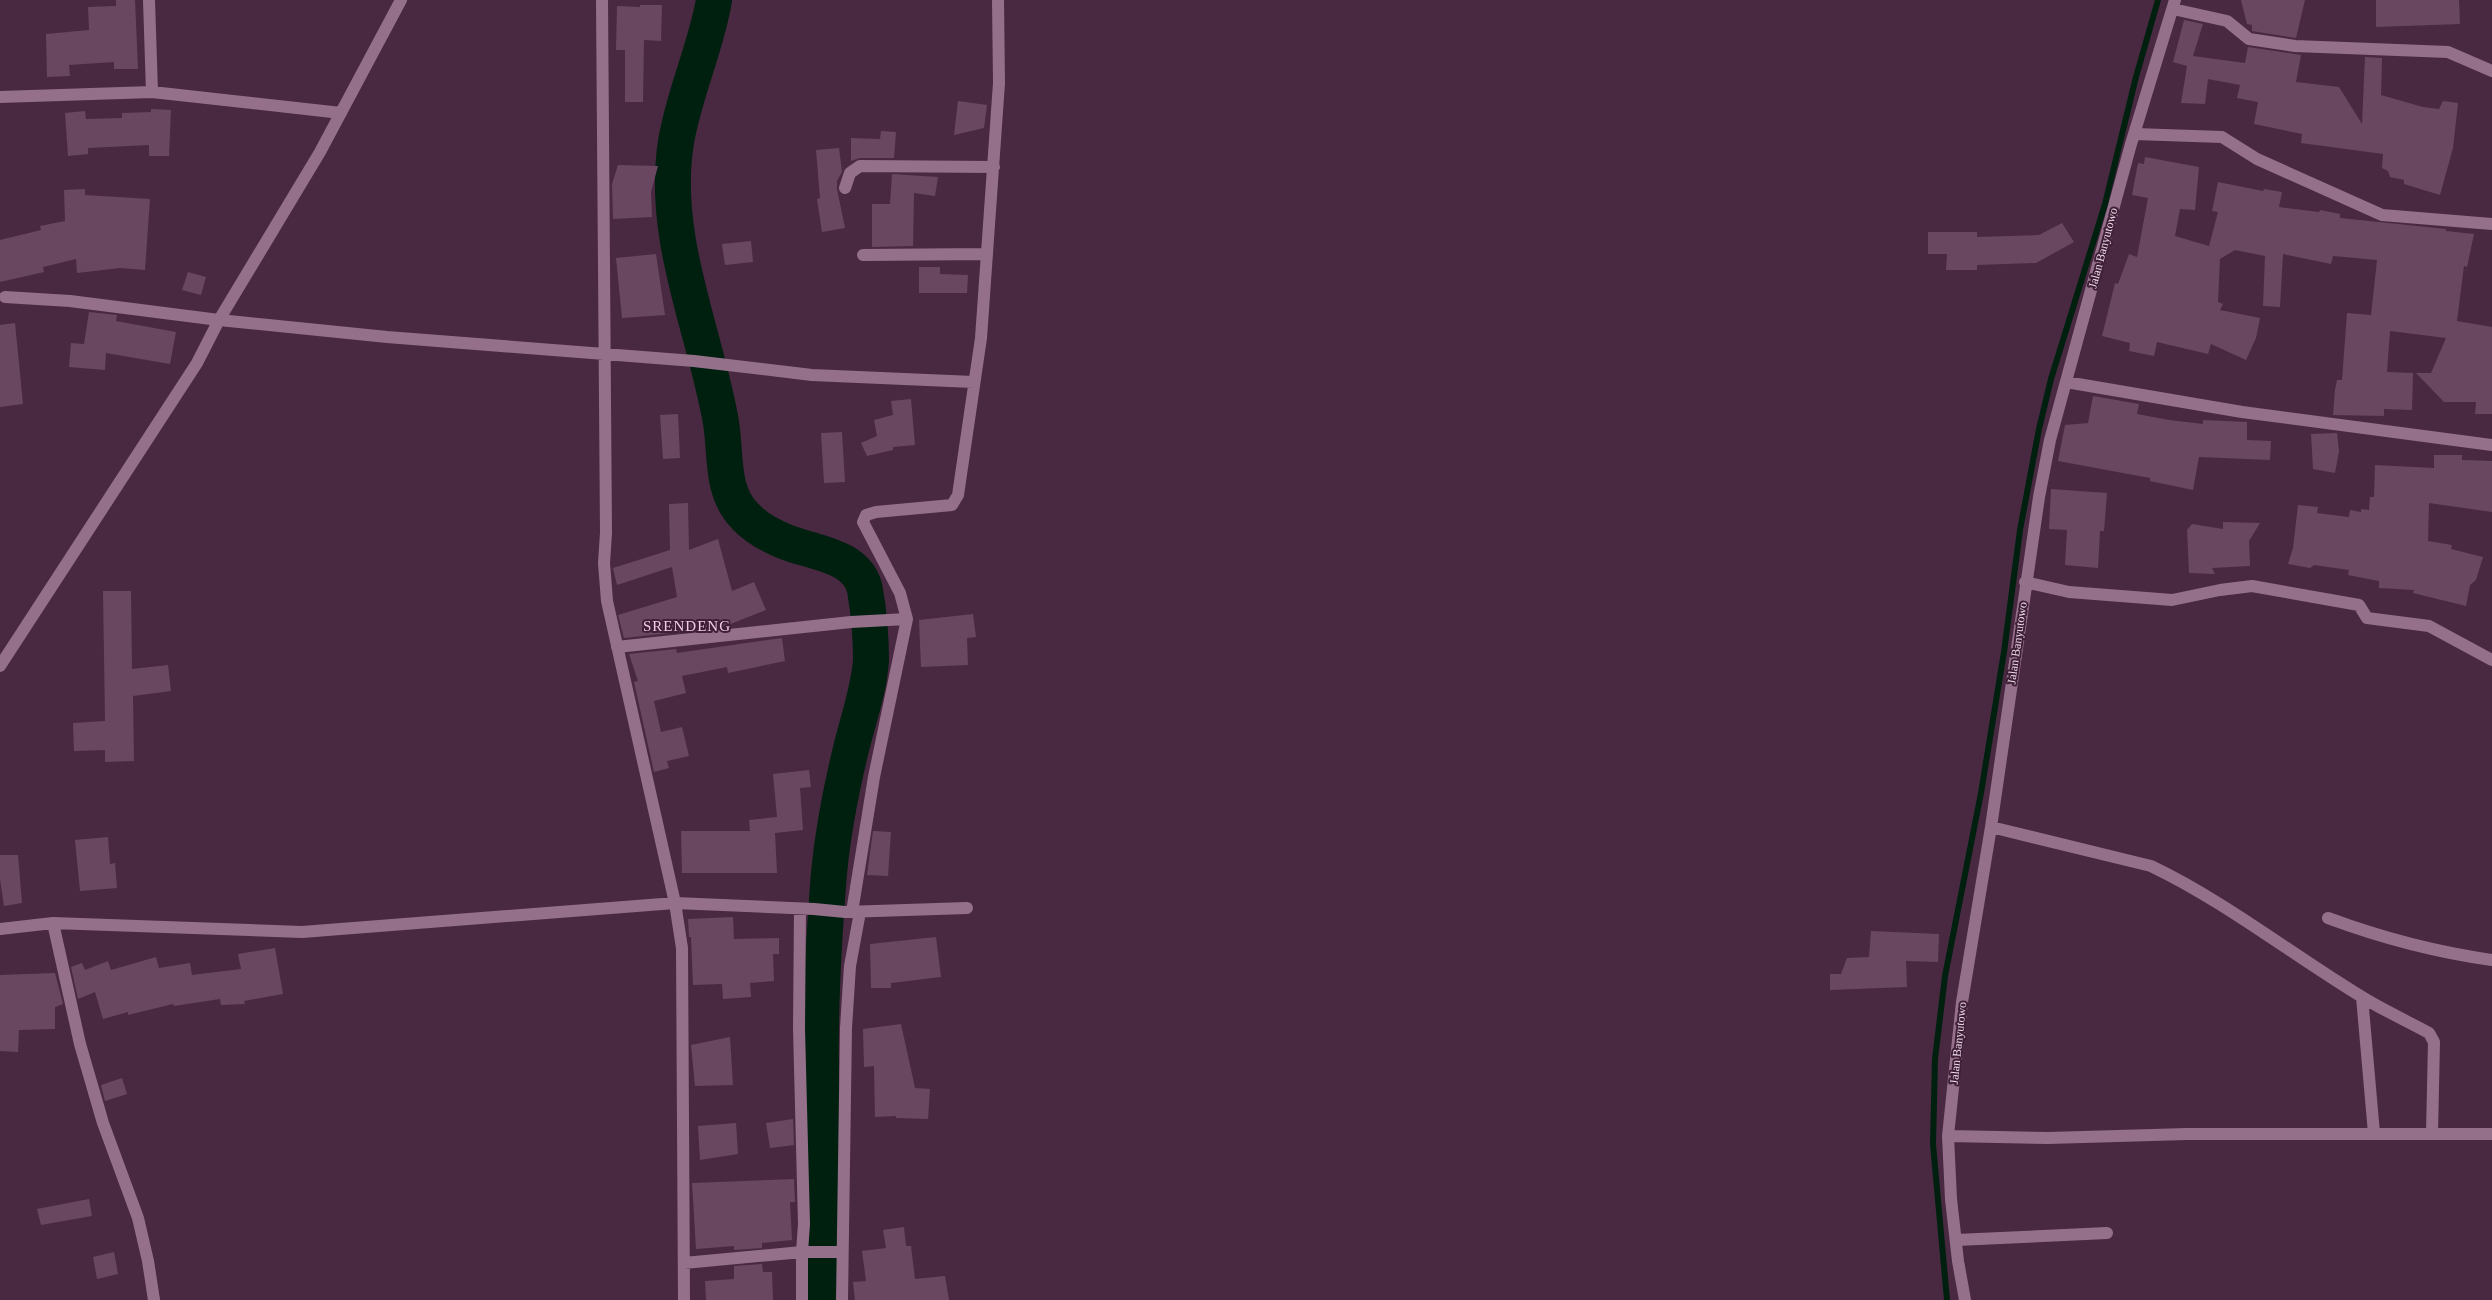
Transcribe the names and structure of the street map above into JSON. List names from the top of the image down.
{
  "streets": {
    "street": ["Jalan Banyutowo"]
  },
  "districts": ["SRENDENG"]
}
